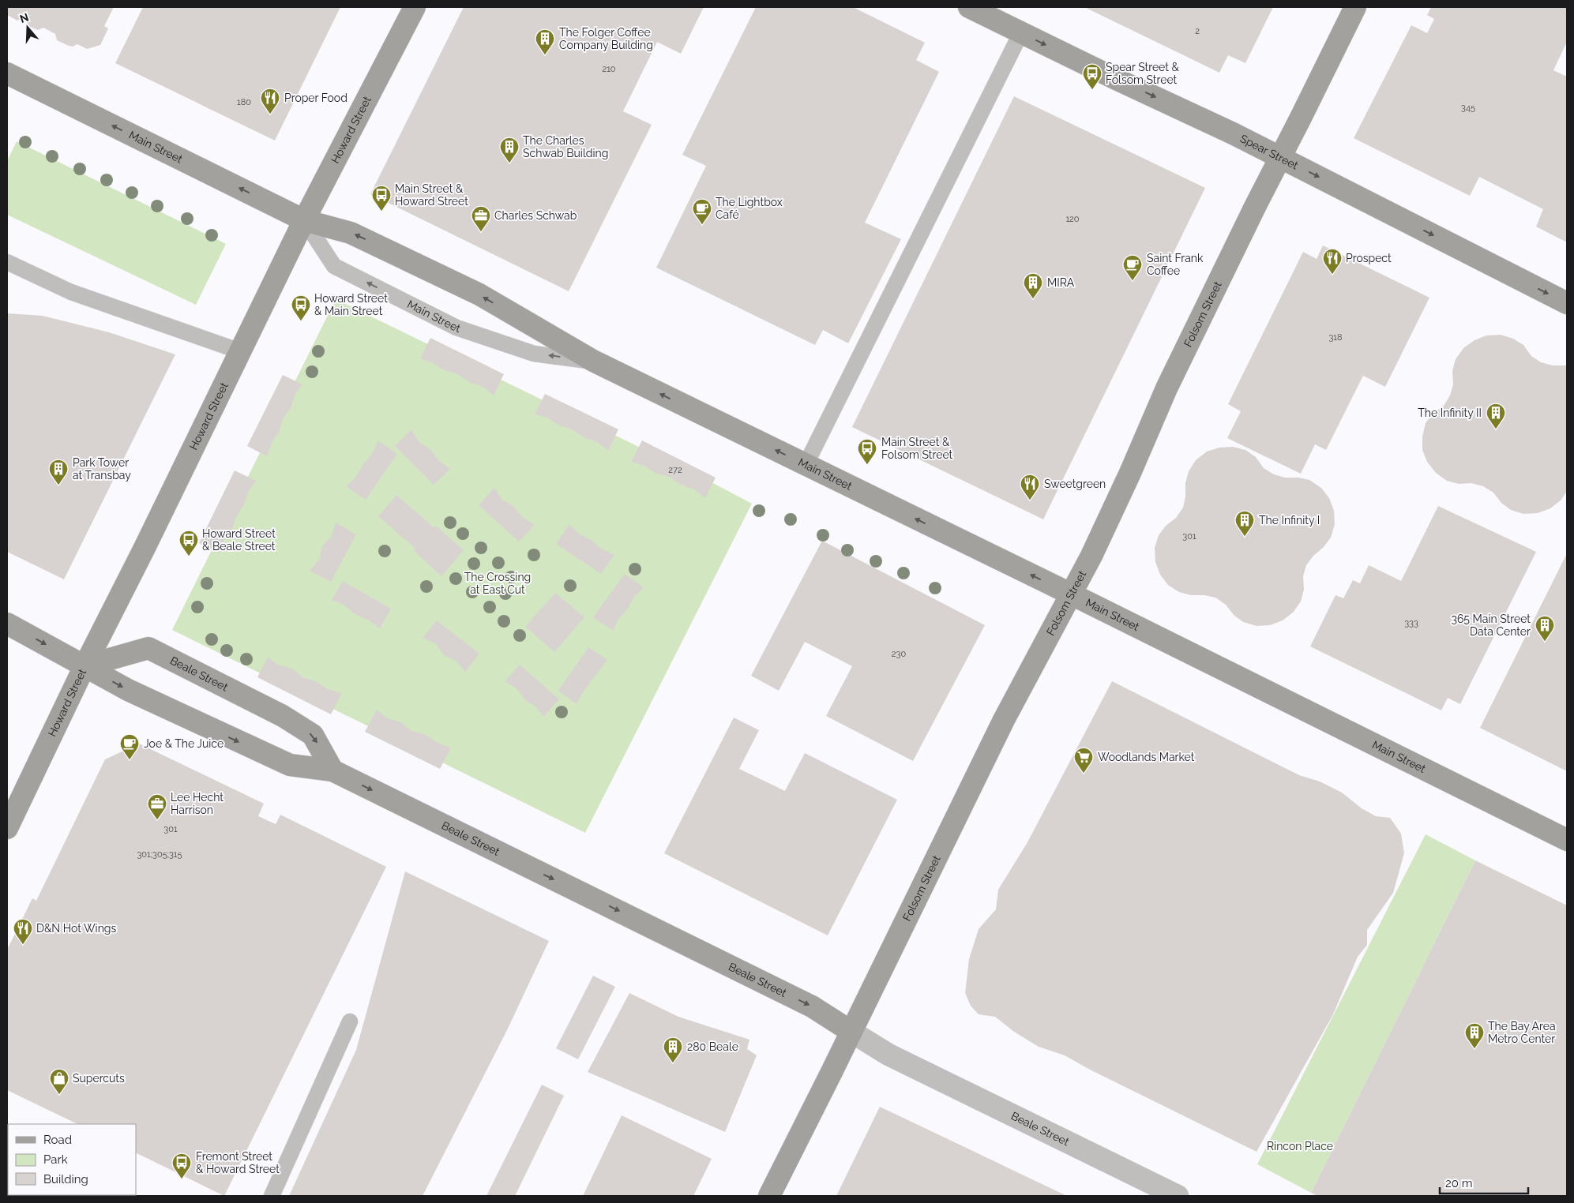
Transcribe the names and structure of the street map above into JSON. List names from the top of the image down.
{
  "streets": {
    "street": [
      "Howard Street",
      "Main Street",
      "Spear Street",
      "Folsom Street",
      "Beale Street"
    ]
  },
  "crossings": [
    ["Howard Street", "Main Street"],
    ["Howard Street", "Beale Street"],
    ["Main Street", "Folsom Street"],
    ["Spear Street", "Folsom Street"],
    ["Folsom Street", "Beale Street"]
  ],
  "one_way": ["Main Street", "Spear Street", "Beale Street"],
  "parks": ["The Crossing at East Cut", "Rincon Place"],
  "places": {
    "building": [
      "The Folger Coffee Company Building",
      "The Charles Schwab Building",
      "MIRA",
      "The Infinity II",
      "Park Tower at Transbay",
      "The Infinity I",
      "365 Main Street Data Center",
      "The Bay Area Metro Center",
      "280 Beale"
    ],
    "bus stop": [
      "Spear Street & Folsom Street",
      "Main Street & Howard Street",
      "Howard Street & Main Street",
      "Main Street & Folsom Street",
      "Howard Street & Beale Street",
      "Fremont Street & Howard Street"
    ],
    "restaurant": [
      "Proper Food",
      "Prospect",
      "Sweetgreen",
      "D&N Hot Wings"
    ],
    "cafe": ["The Lightbox Café", "Saint Frank Coffee", "Joe & The Juice"],
    "office": ["Charles Schwab", "Lee Hecht Harrison"],
    "supermarket": ["Woodlands Market"],
    "shop": ["Supercuts"]
  },
  "house_numbers": [
    "2",
    "210",
    "180",
    "345",
    "120",
    "318",
    "272",
    "301",
    "333",
    "230",
    "301",
    "301;305;315"
  ],
  "legend": ["Road", "Park", "Building"],
  "scale_bar": "20 m",
  "north": "top"
}
